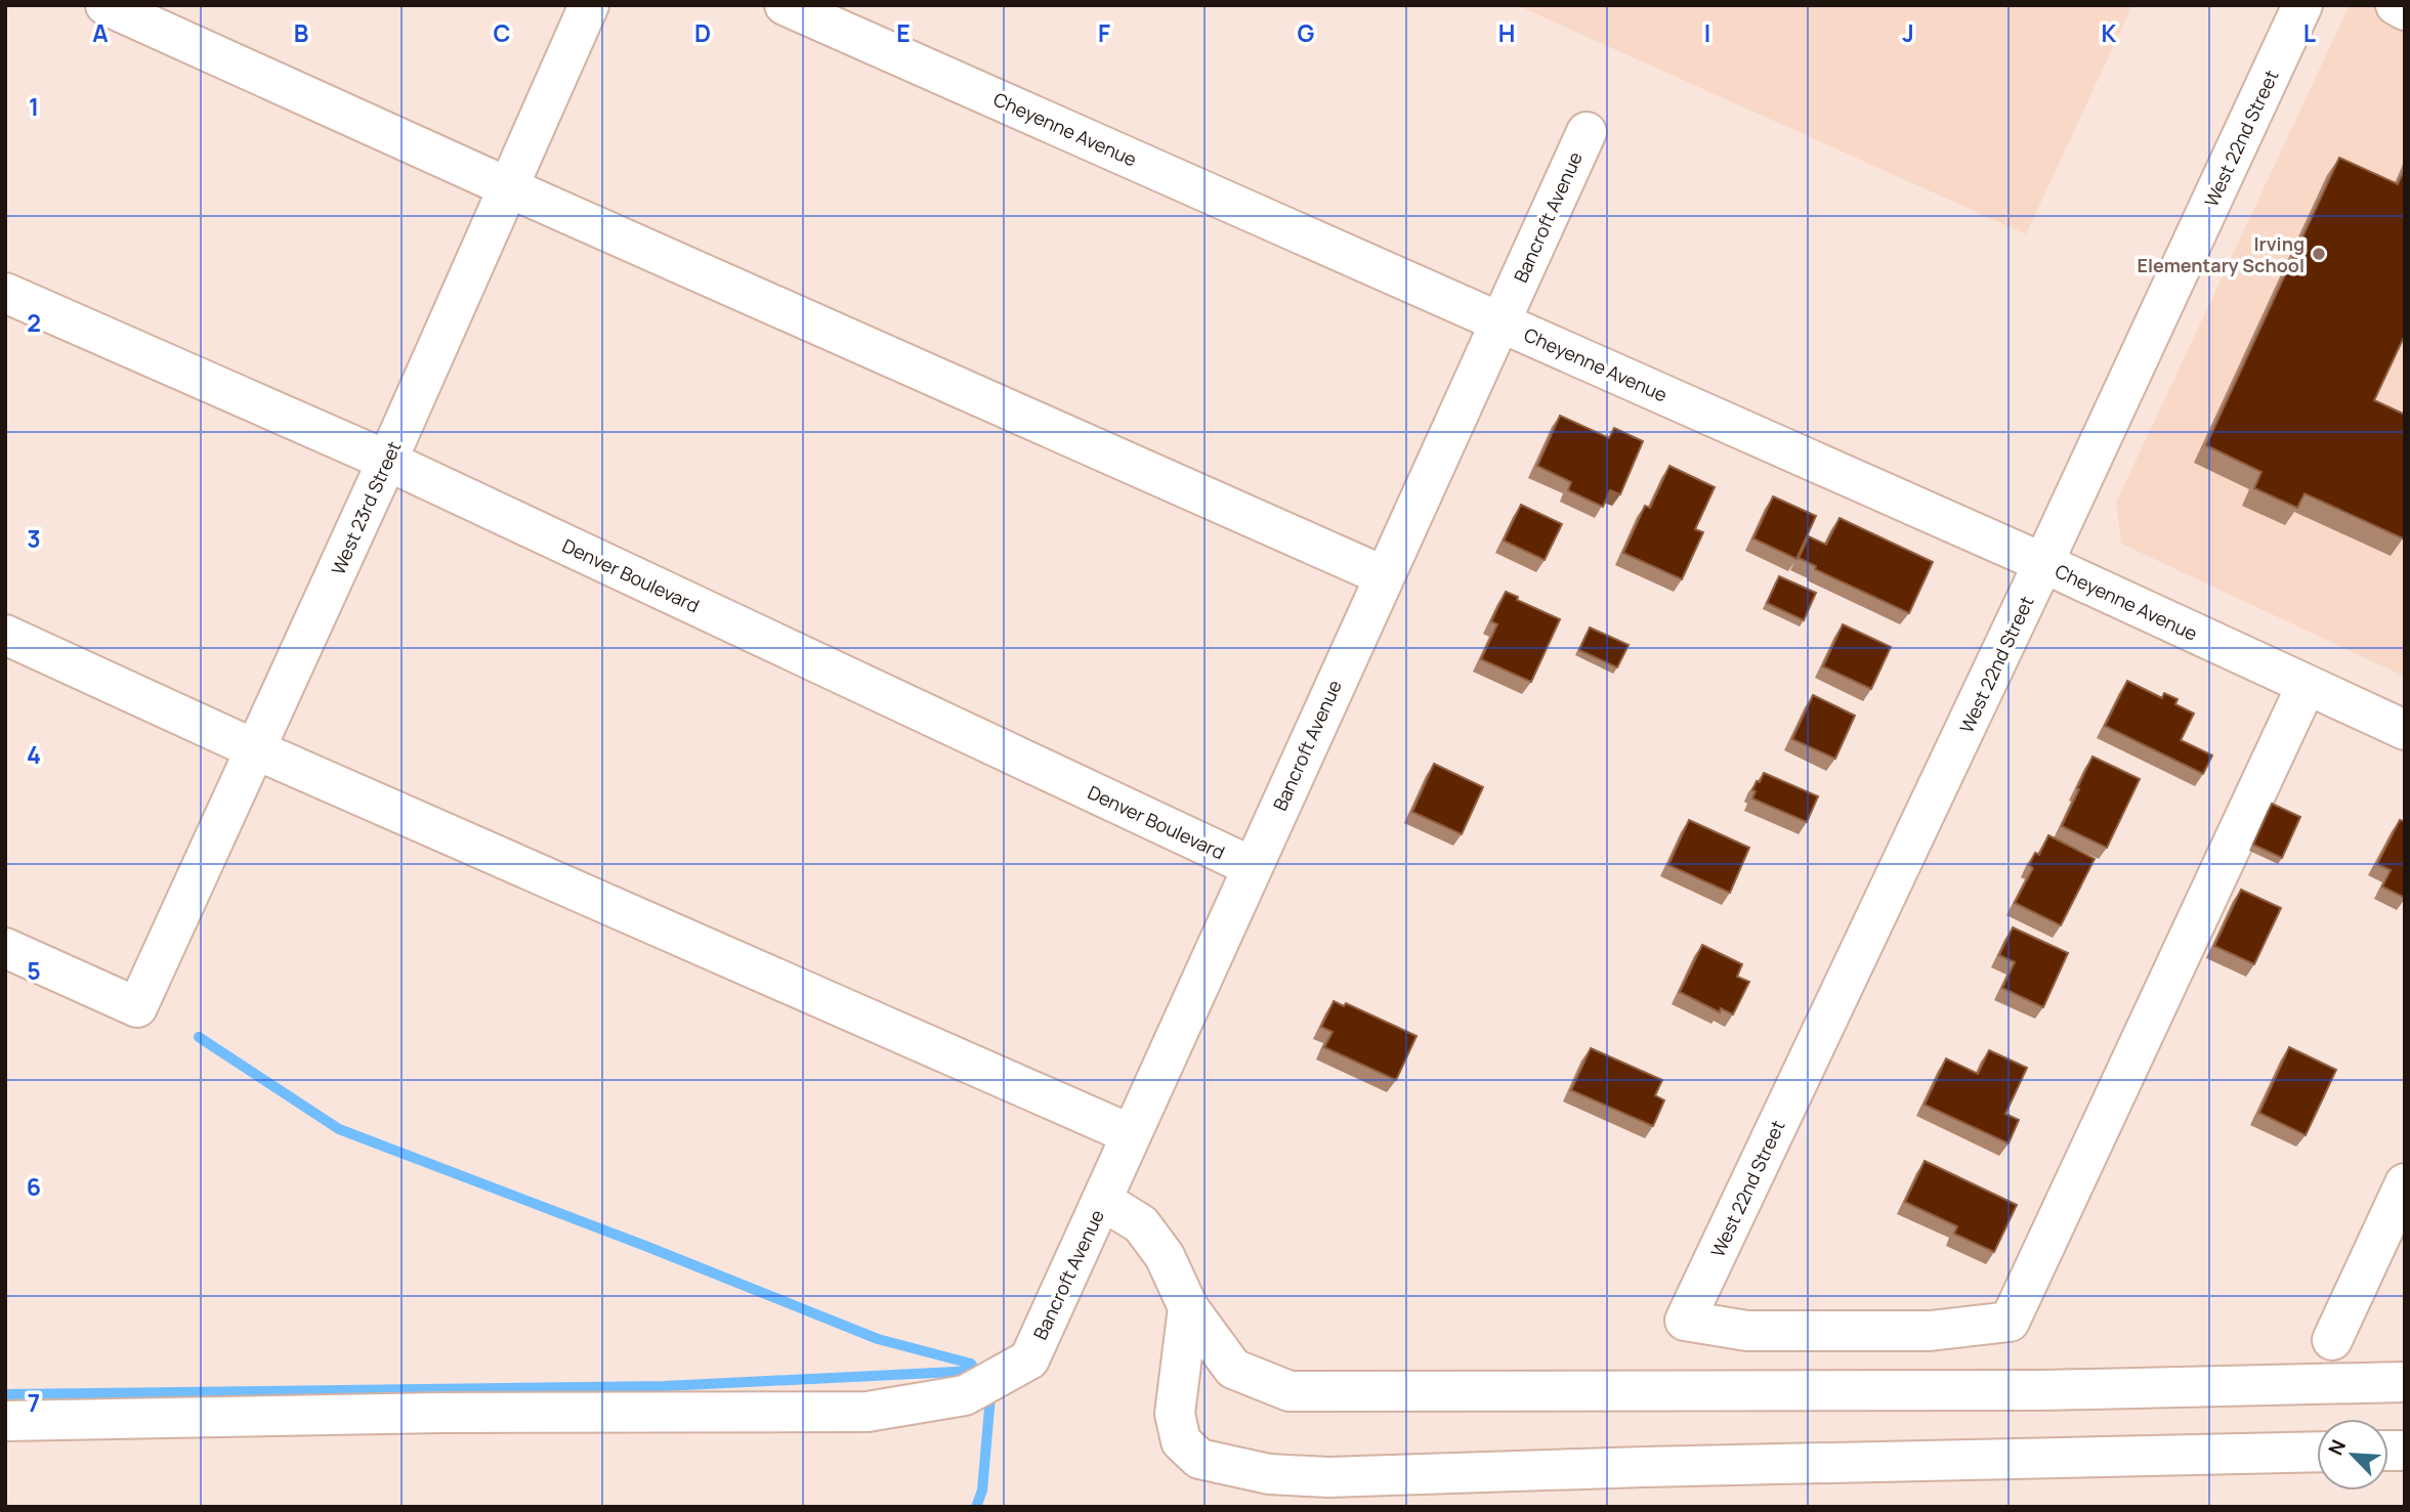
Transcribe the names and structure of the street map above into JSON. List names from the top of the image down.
{
  "streets": {
    "street": [
      "Cheyenne Avenue",
      "West 22nd Street",
      "Bancroft Avenue",
      "West 23rd Street",
      "Denver Boulevard"
    ]
  },
  "crossings": [
    ["Cheyenne Avenue", "West 22nd Street"],
    ["Cheyenne Avenue", "Bancroft Avenue"],
    ["Bancroft Avenue", "Denver Boulevard"],
    ["West 23rd Street", "Denver Boulevard"]
  ],
  "places": ["Irving Elementary School"],
  "north": "top left",
  "grid": {
    "columns": [
      "A",
      "B",
      "C",
      "D",
      "E",
      "F",
      "G",
      "H",
      "I",
      "J",
      "K",
      "L"
    ],
    "rows": [
      "1",
      "2",
      "3",
      "4",
      "5",
      "6",
      "7"
    ]
  }
}
